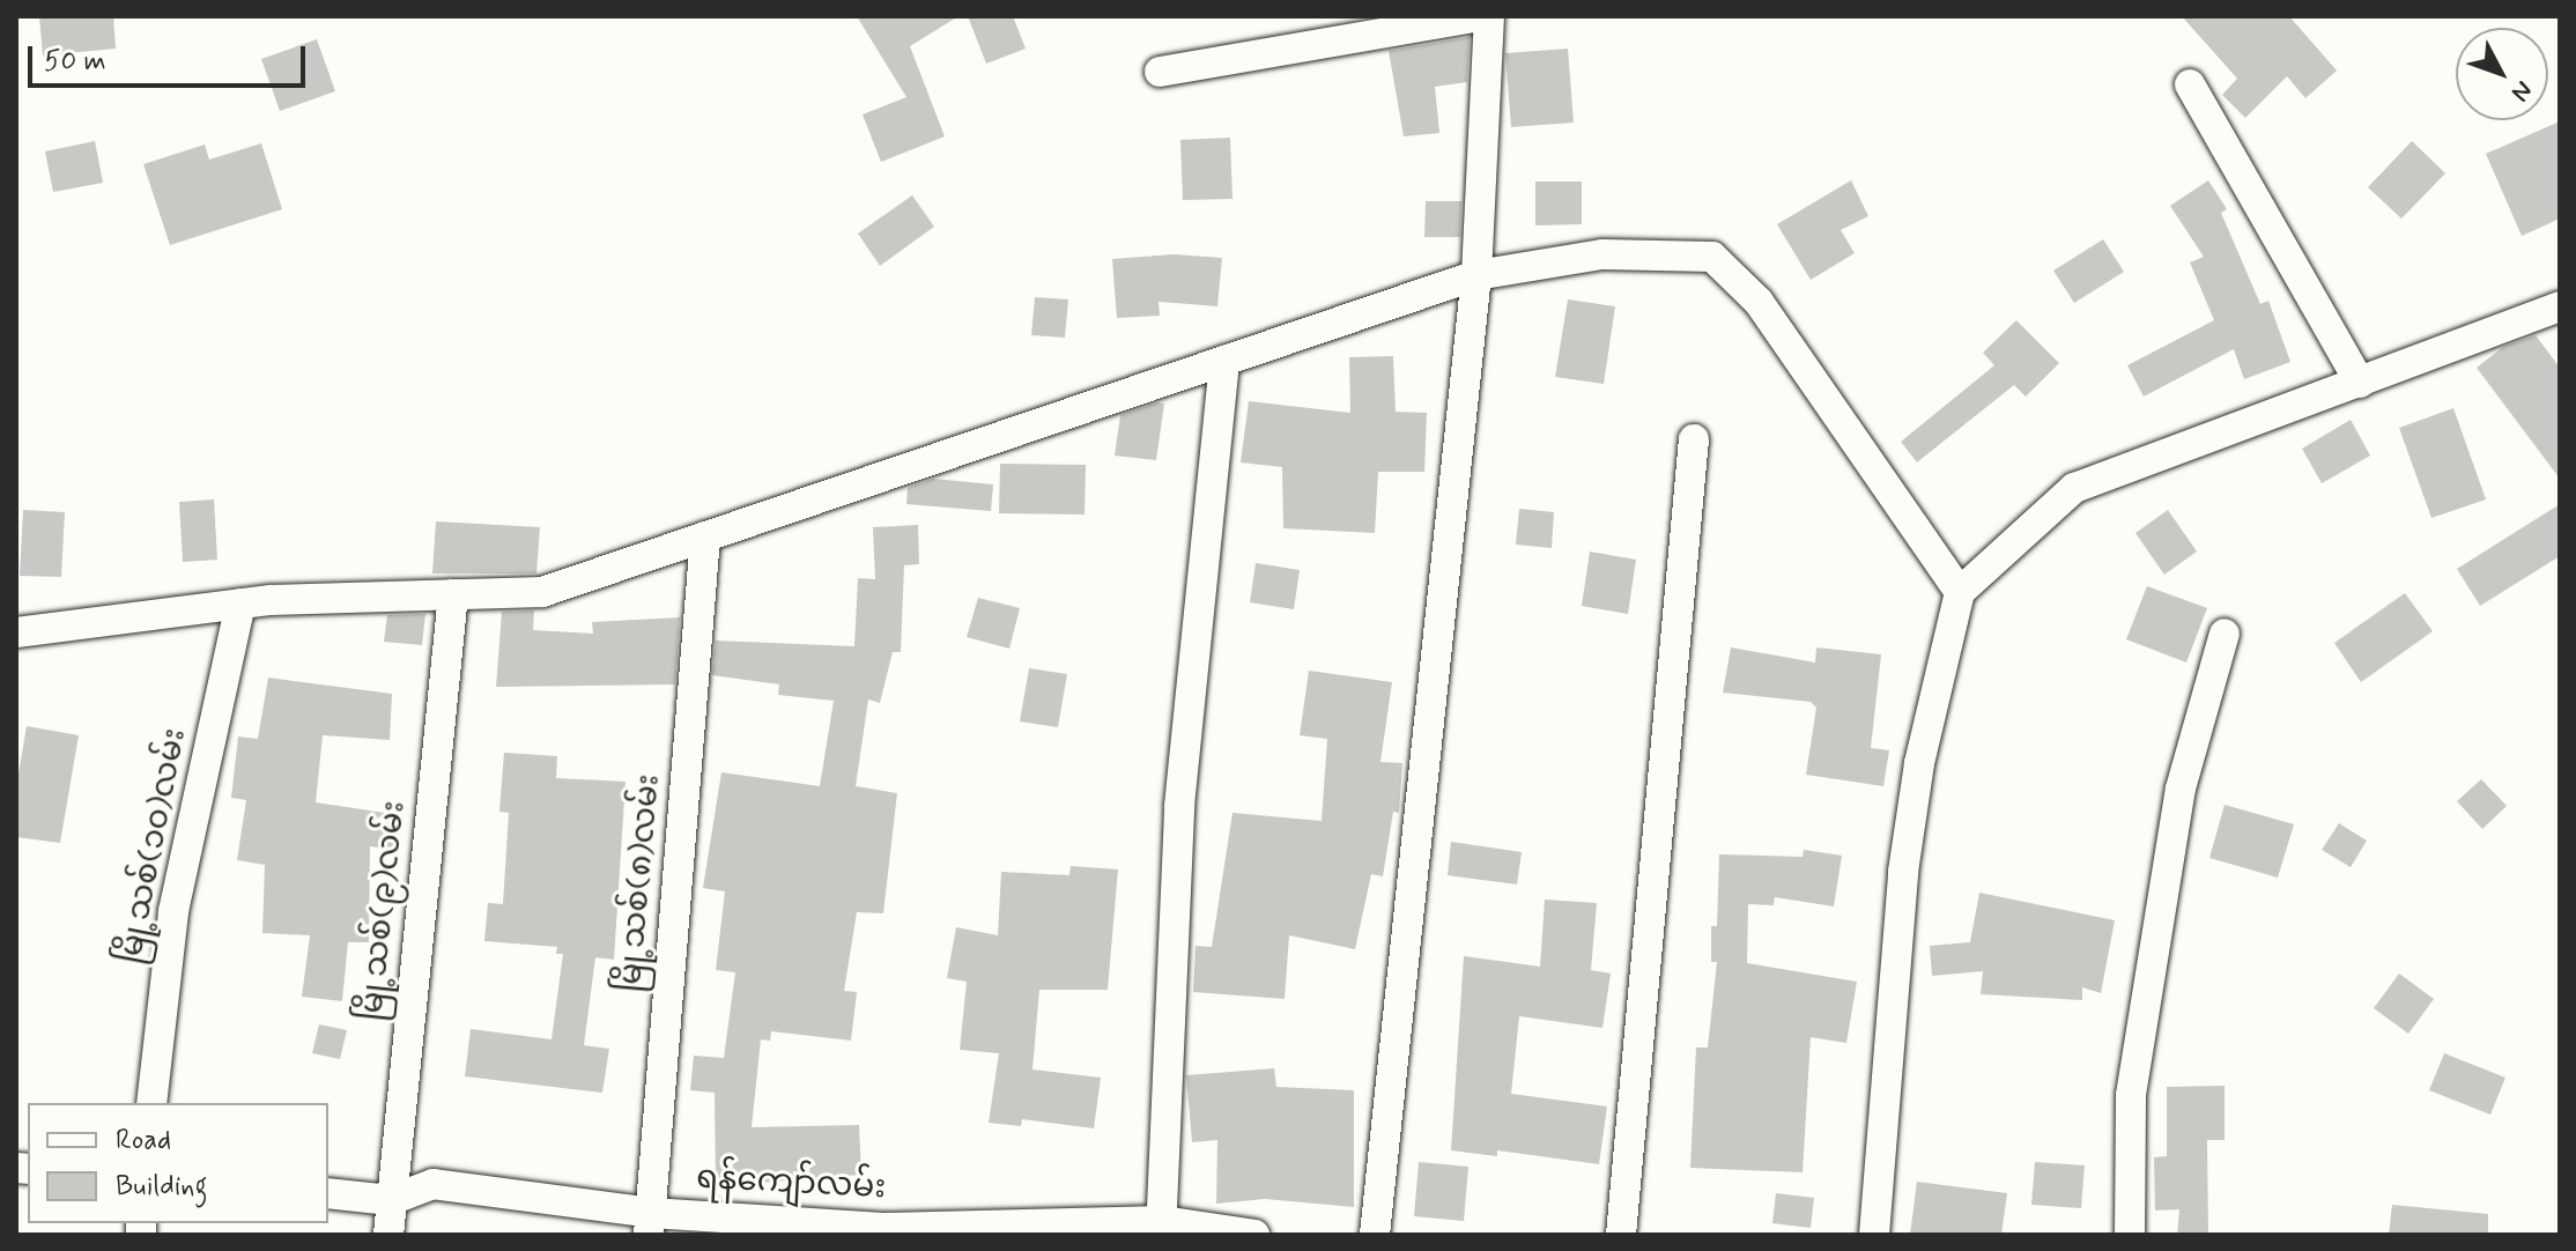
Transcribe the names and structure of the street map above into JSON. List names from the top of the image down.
{
  "streets": {
    "street": [
      "မြို့သစ်(၁၀)လမ်း",
      "မြို့သစ်(၈)လမ်း",
      "မြို့သစ်(၉)လမ်း",
      "ရန်ကျော်လမ်း"
    ]
  },
  "crossings": [
    ["မြို့သစ်(၈)လမ်း", "ရန်ကျော်လမ်း"],
    ["မြို့သစ်(၉)လမ်း", "ရန်ကျော်လမ်း"]
  ],
  "legend": ["Road", "Building"],
  "scale_bar": "50 m",
  "north": "bottom right"
}
